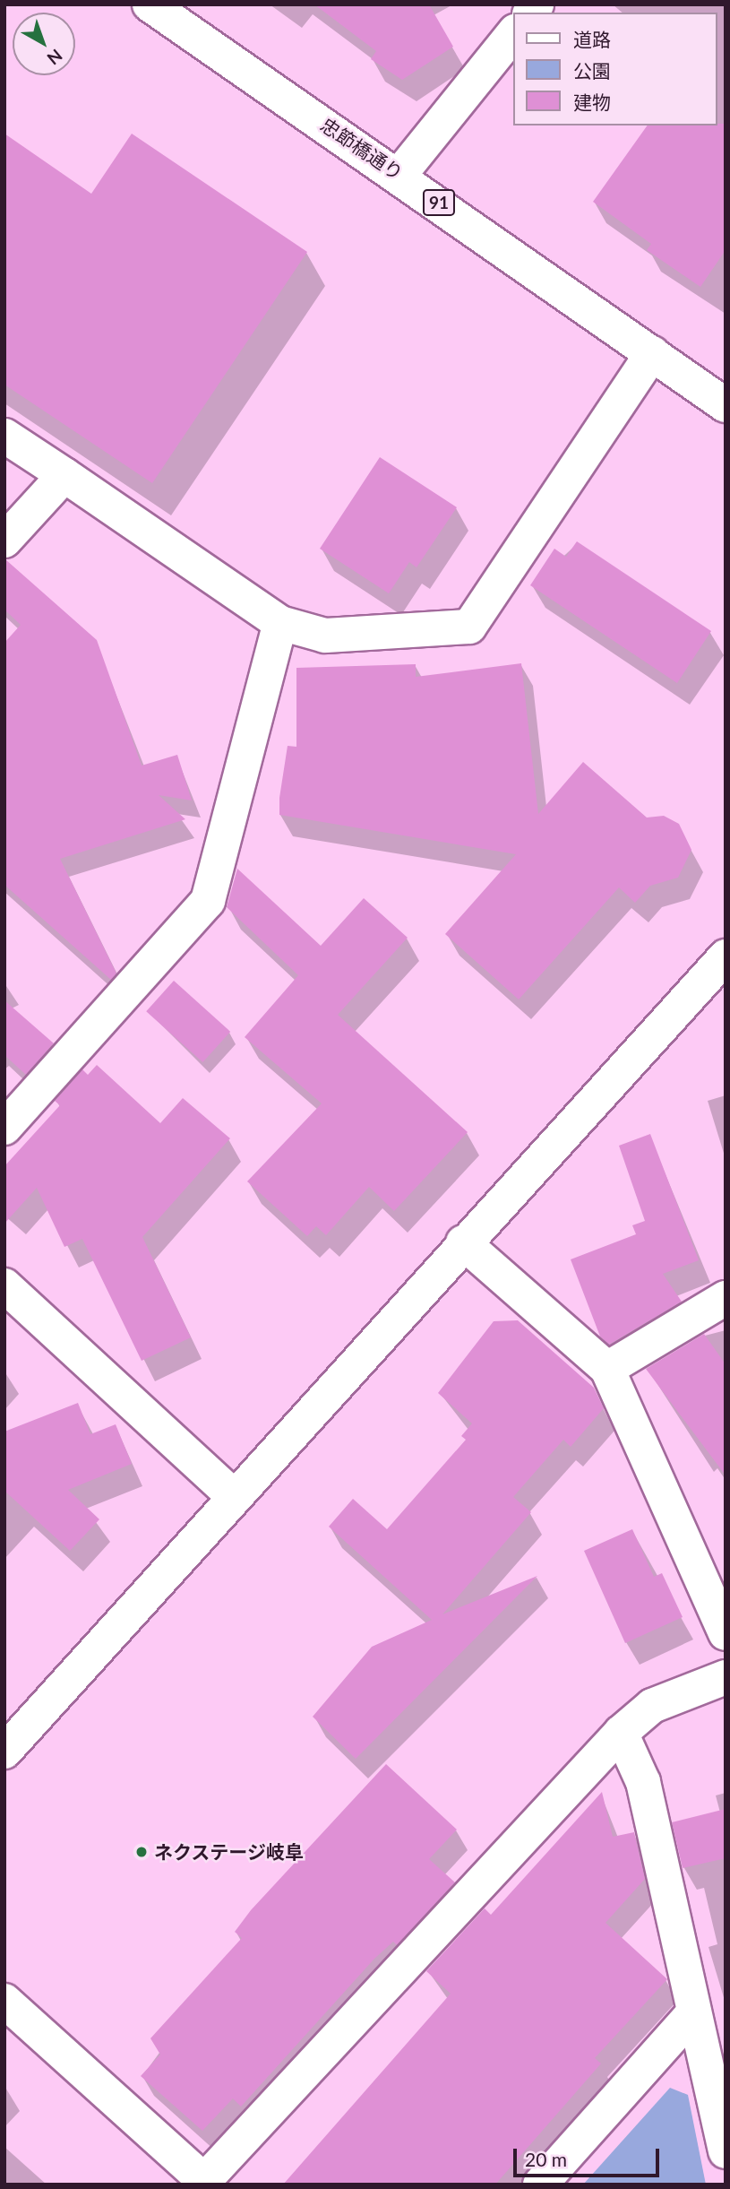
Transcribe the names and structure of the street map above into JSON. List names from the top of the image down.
{
  "streets": {
    "street": ["忠節橋通り", "91"]
  },
  "places": ["ネクステージ岐阜"],
  "legend": ["道路", "公園", "建物"],
  "scale_bar": "20 m",
  "north": "bottom right"
}
